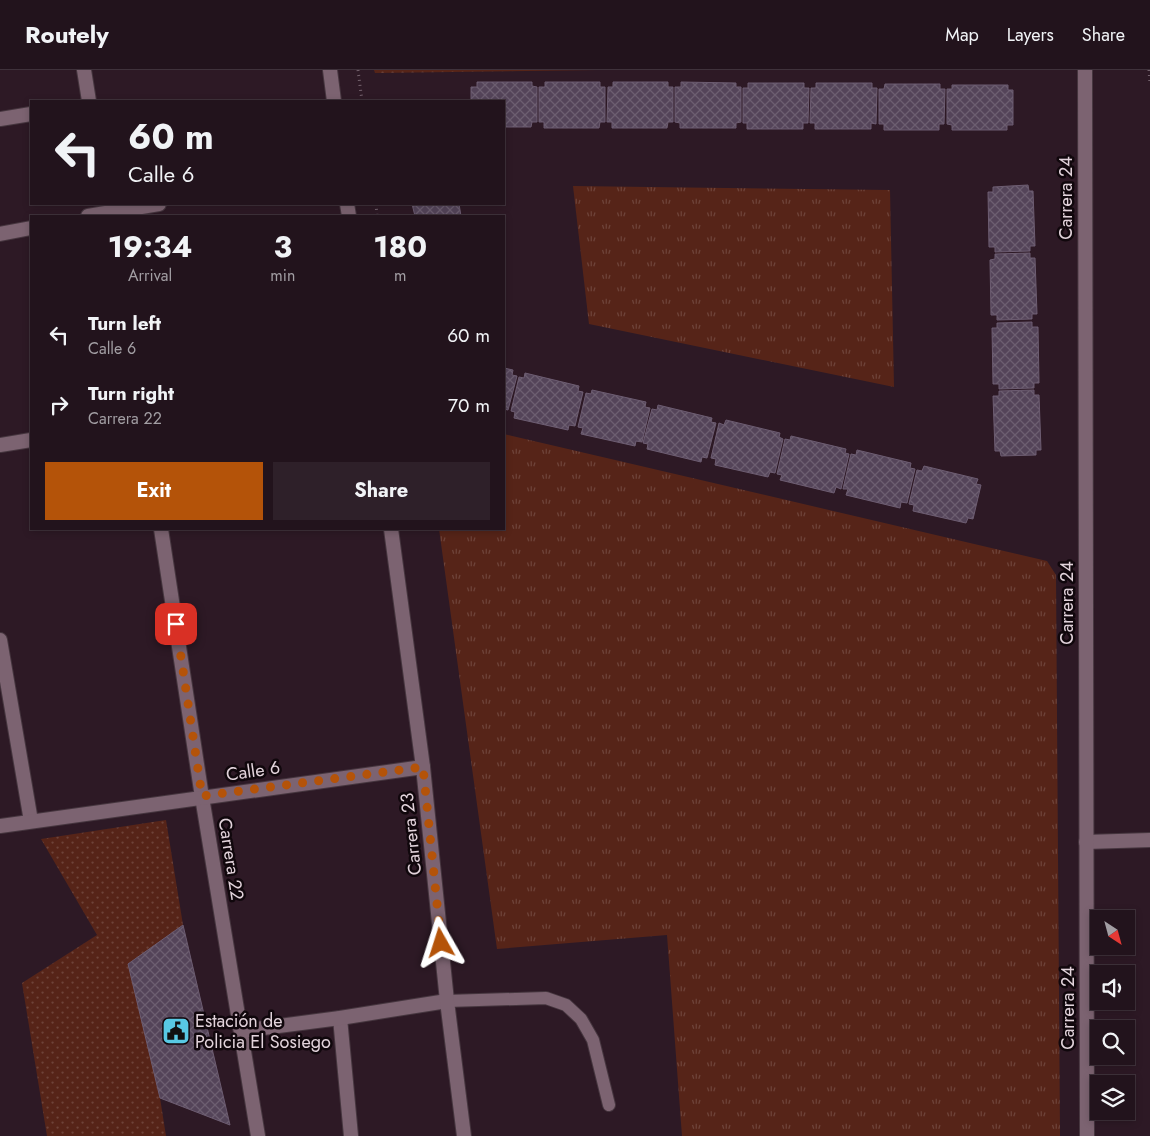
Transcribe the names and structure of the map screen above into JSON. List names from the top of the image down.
{
  "streets": {
    "street": [
      "Carrera 24",
      "Calle 6",
      "Carrera 23",
      "Carrera 22"
    ]
  },
  "crossings": [
    ["Calle 6", "Carrera 23"],
    ["Calle 6", "Carrera 22"]
  ],
  "places": {
    "public building": ["Estación de Policia El Sosiego"]
  },
  "north": "bottom right",
  "page": {
    "header": "Routely",
    "nav": ["Map", "Layers", "Share"],
    "turn": ["60 m", "Calle 6"],
    "eta": [
      "19:34",
      "Arrival",
      "3",
      "min",
      "180",
      "m"
    ],
    "list": [
      {
        "name": "Turn left",
        "note": "Calle 6",
        "value": "60 m"
      },
      {
        "name": "Turn right",
        "note": "Carrera 22",
        "value": "70 m"
      }
    ],
    "buttons": ["Exit", "Share"]
  }
}
